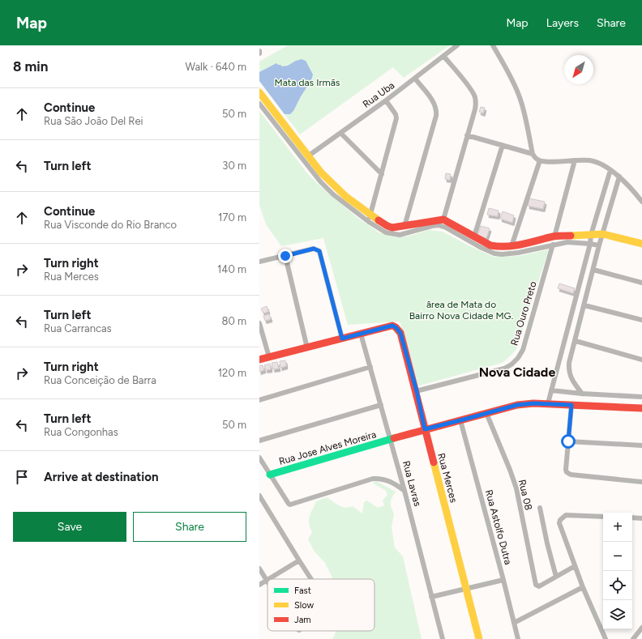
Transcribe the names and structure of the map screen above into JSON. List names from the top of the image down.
{
  "streets": {
    "street": [
      "Rua Uba",
      "Rua Ouro Preto",
      "Rua Jose Alves Moreira",
      "Rua Merces",
      "Rua Lavras",
      "Rua 08",
      "Rua Astolfo Dutra"
    ]
  },
  "crossings": [
    ["Rua Ouro Preto", "Rua Merces"],
    ["Rua Jose Alves Moreira", "Rua Merces"],
    ["Rua Jose Alves Moreira", "Rua Lavras"],
    ["Rua Jose Alves Moreira", "Rua 08"],
    ["Rua Jose Alves Moreira", "Rua Astolfo Dutra"],
    ["Rua Merces", "Rua Lavras"]
  ],
  "districts": ["Nova Cidade"],
  "parks": ["Mata das Irmãs", "ârea de Mata do Bairro Nova Cidade MG."],
  "legend": ["Fast", "Slow", "Jam"],
  "north": "bottom left",
  "page": {
    "header": "Map",
    "nav": ["Map", "Layers", "Share"],
    "heading": ["8 min", "Walk · 640 m"],
    "list": [
      ["Continue", "Rua São João Del Rei", "50 m"],
      ["Turn left", "30 m"],
      ["Continue", "Rua Visconde do Rio Branco", "170 m"],
      ["Turn right", "Rua Merces", "140 m"],
      ["Turn left", "Rua Carrancas", "80 m"],
      ["Turn right", "Rua Conceição de Barra", "120 m"],
      ["Turn left", "Rua Congonhas", "50 m"],
      "Arrive at destination"
    ],
    "buttons": ["Save", "Share"],
    "map_buttons": ["+", "−"]
  }
}
